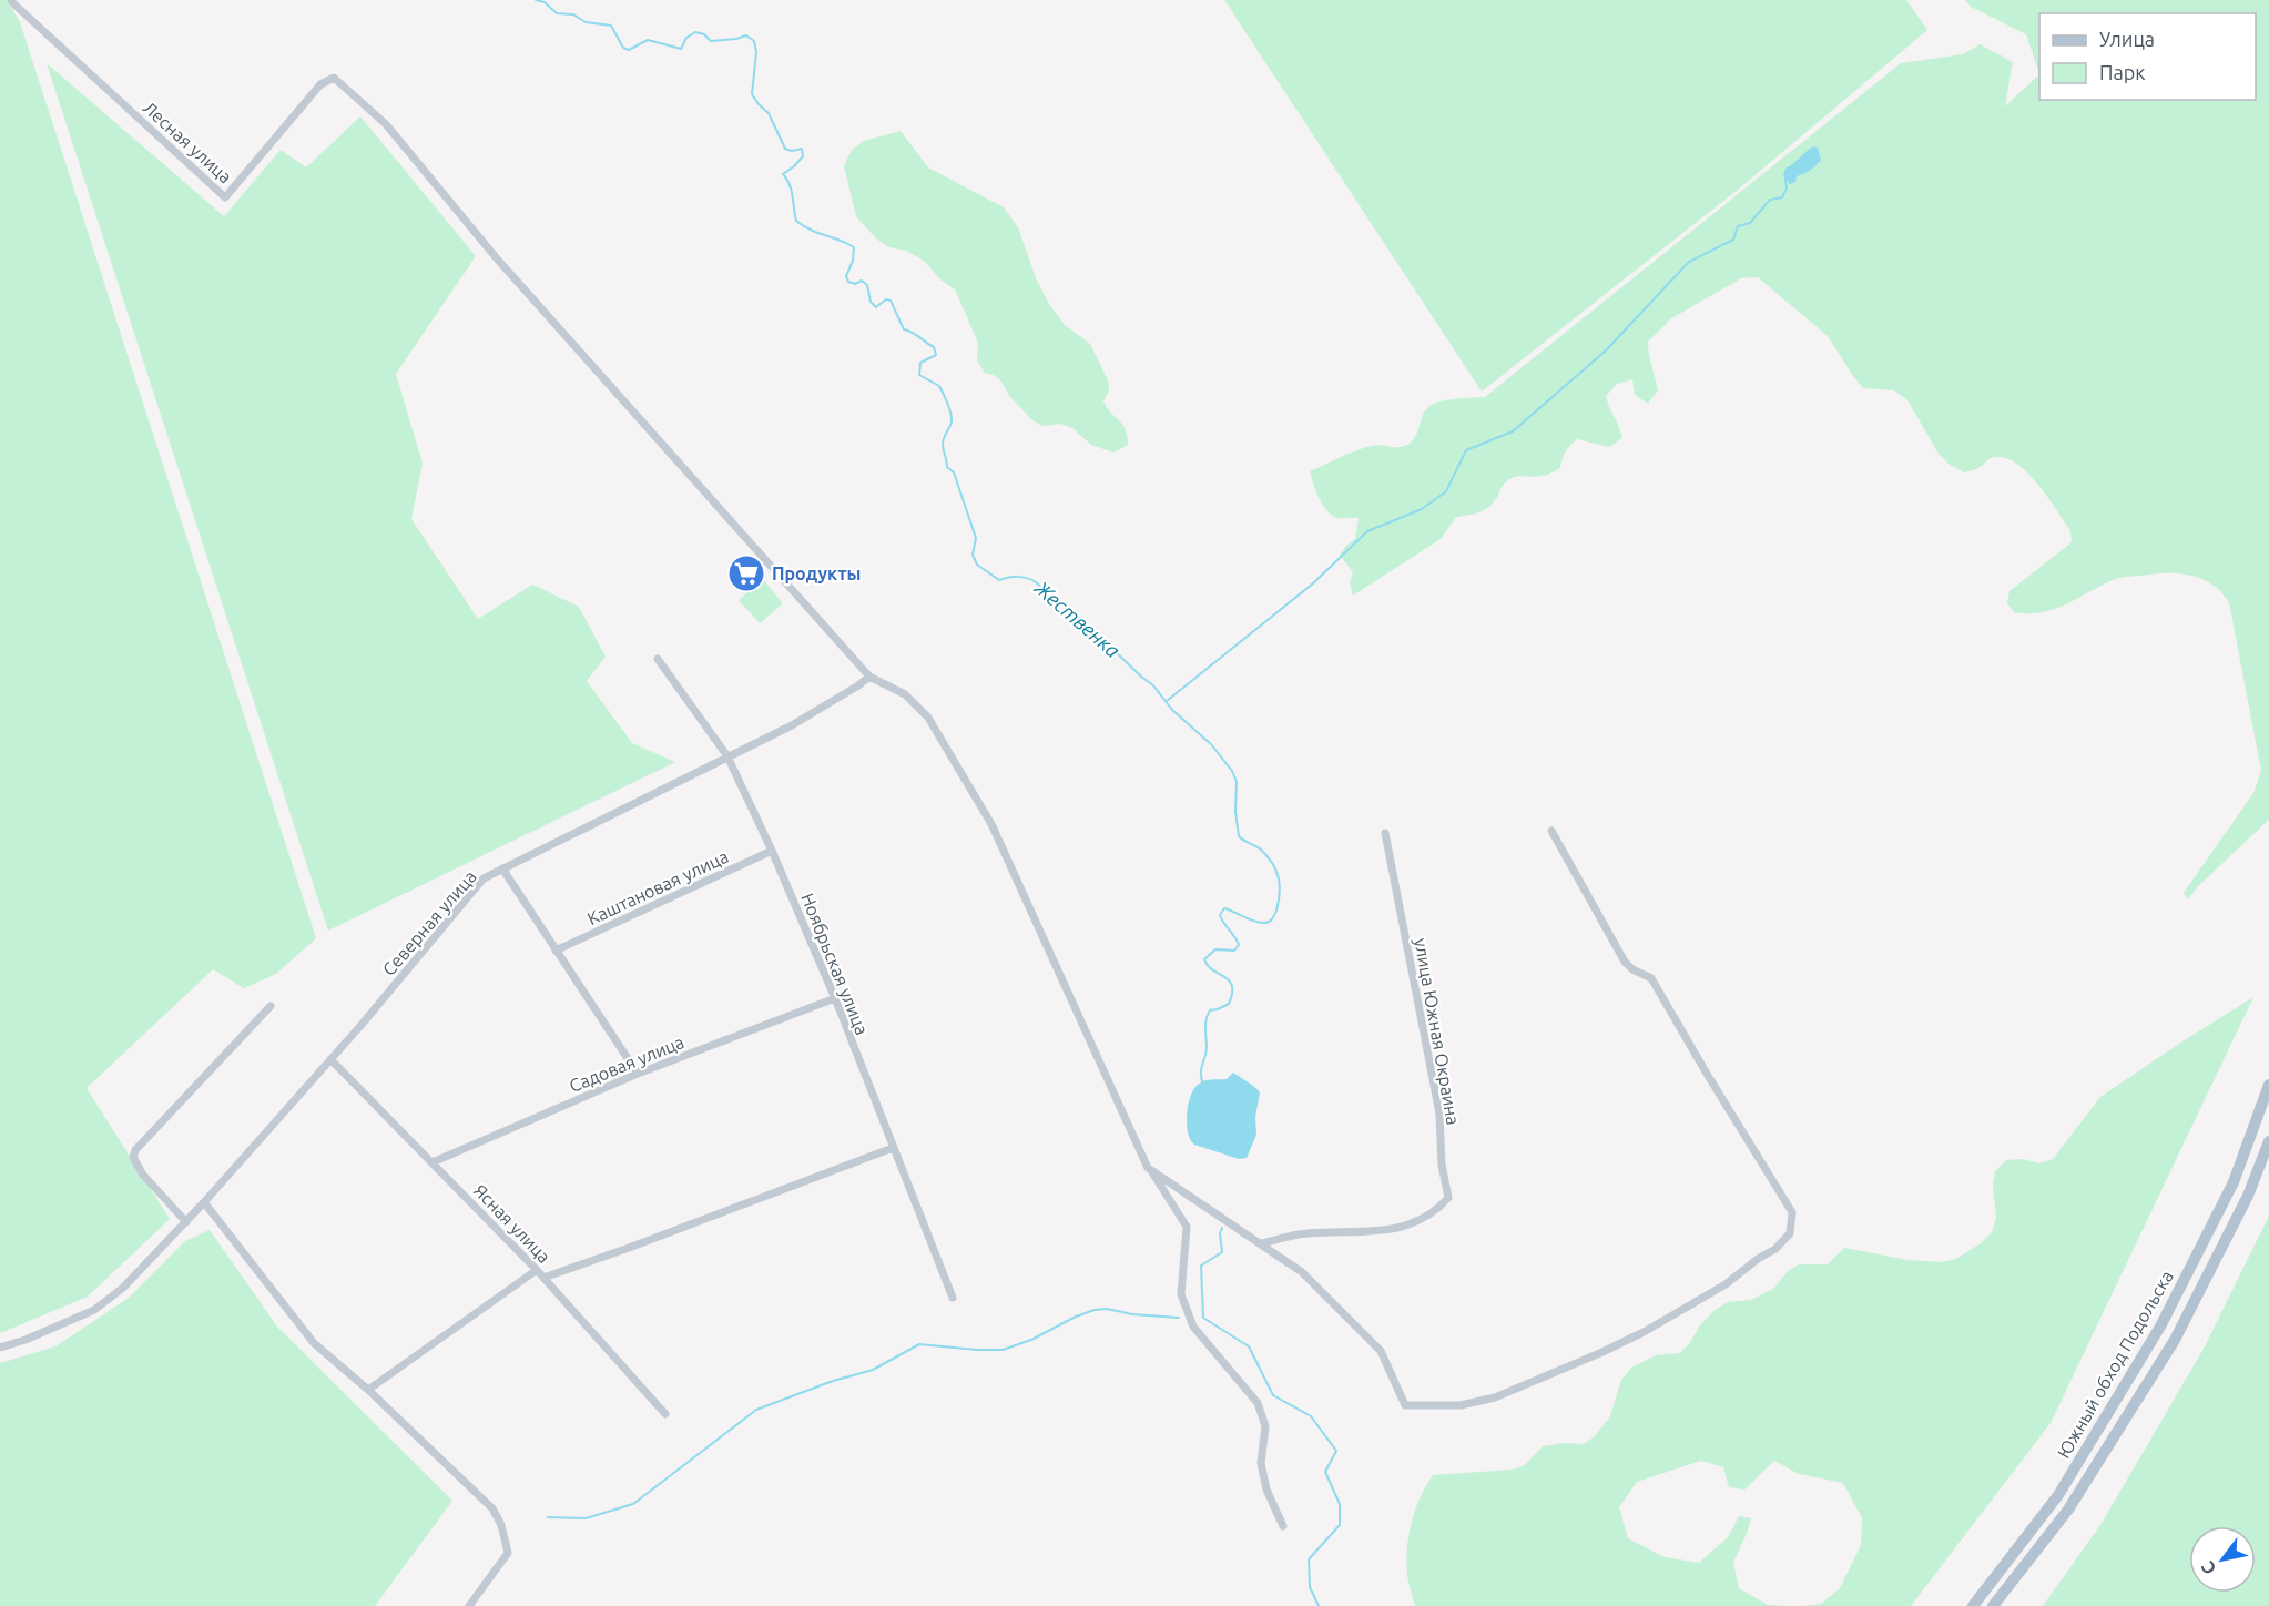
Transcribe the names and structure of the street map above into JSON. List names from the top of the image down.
{
  "streets": {
    "main road": ["Южный обход Подольска"],
    "street": [
      "Лесная улица",
      "Каштановая улица",
      "Северная улица",
      "Ноябрьская улица",
      "улица Южная Окраина",
      "Садовая улица",
      "Ясная улица"
    ]
  },
  "crossings": [
    ["Лесная улица", "Северная улица"],
    ["Каштановая улица", "Ноябрьская улица"],
    ["Северная улица", "Ноябрьская улица"],
    ["Северная улица", "Ясная улица"],
    ["Ноябрьская улица", "Садовая улица"],
    ["Садовая улица", "Ясная улица"]
  ],
  "water": ["Жественка"],
  "places": {
    "supermarket": ["Продукты"]
  },
  "legend": ["Улица", "Парк"],
  "north": "bottom left"
}
